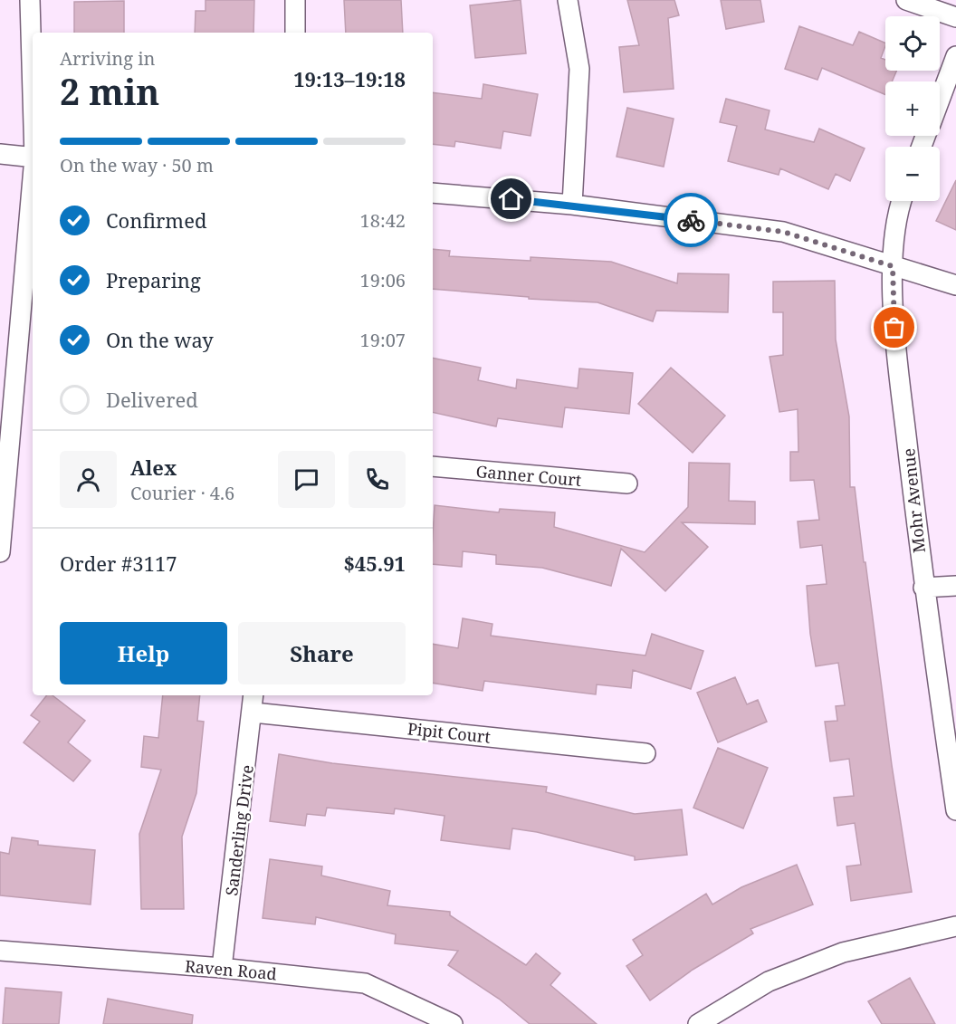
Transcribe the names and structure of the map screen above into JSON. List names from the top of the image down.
{
  "streets": {
    "street": [
      "Ganner Court",
      "Mohr Avenue",
      "Pipit Court",
      "Sanderling Drive",
      "Raven Road"
    ]
  },
  "crossings": [
    ["Pipit Court", "Sanderling Drive"],
    ["Sanderling Drive", "Raven Road"]
  ],
  "page": {
    "map_buttons": ["+", "−"],
    "heading": ["2 min", "Arriving in", "19:13–19:18"],
    "panel": [
      "Alex",
      "Courier · 4.6",
      "Order #3117",
      "$45.91"
    ],
    "bar": "On the way · 50 m",
    "list": [
      ["Confirmed", "18:42"],
      ["Preparing", "19:06"],
      ["On the way", "19:07"],
      "Delivered"
    ],
    "buttons": ["Help", "Share"]
  }
}
